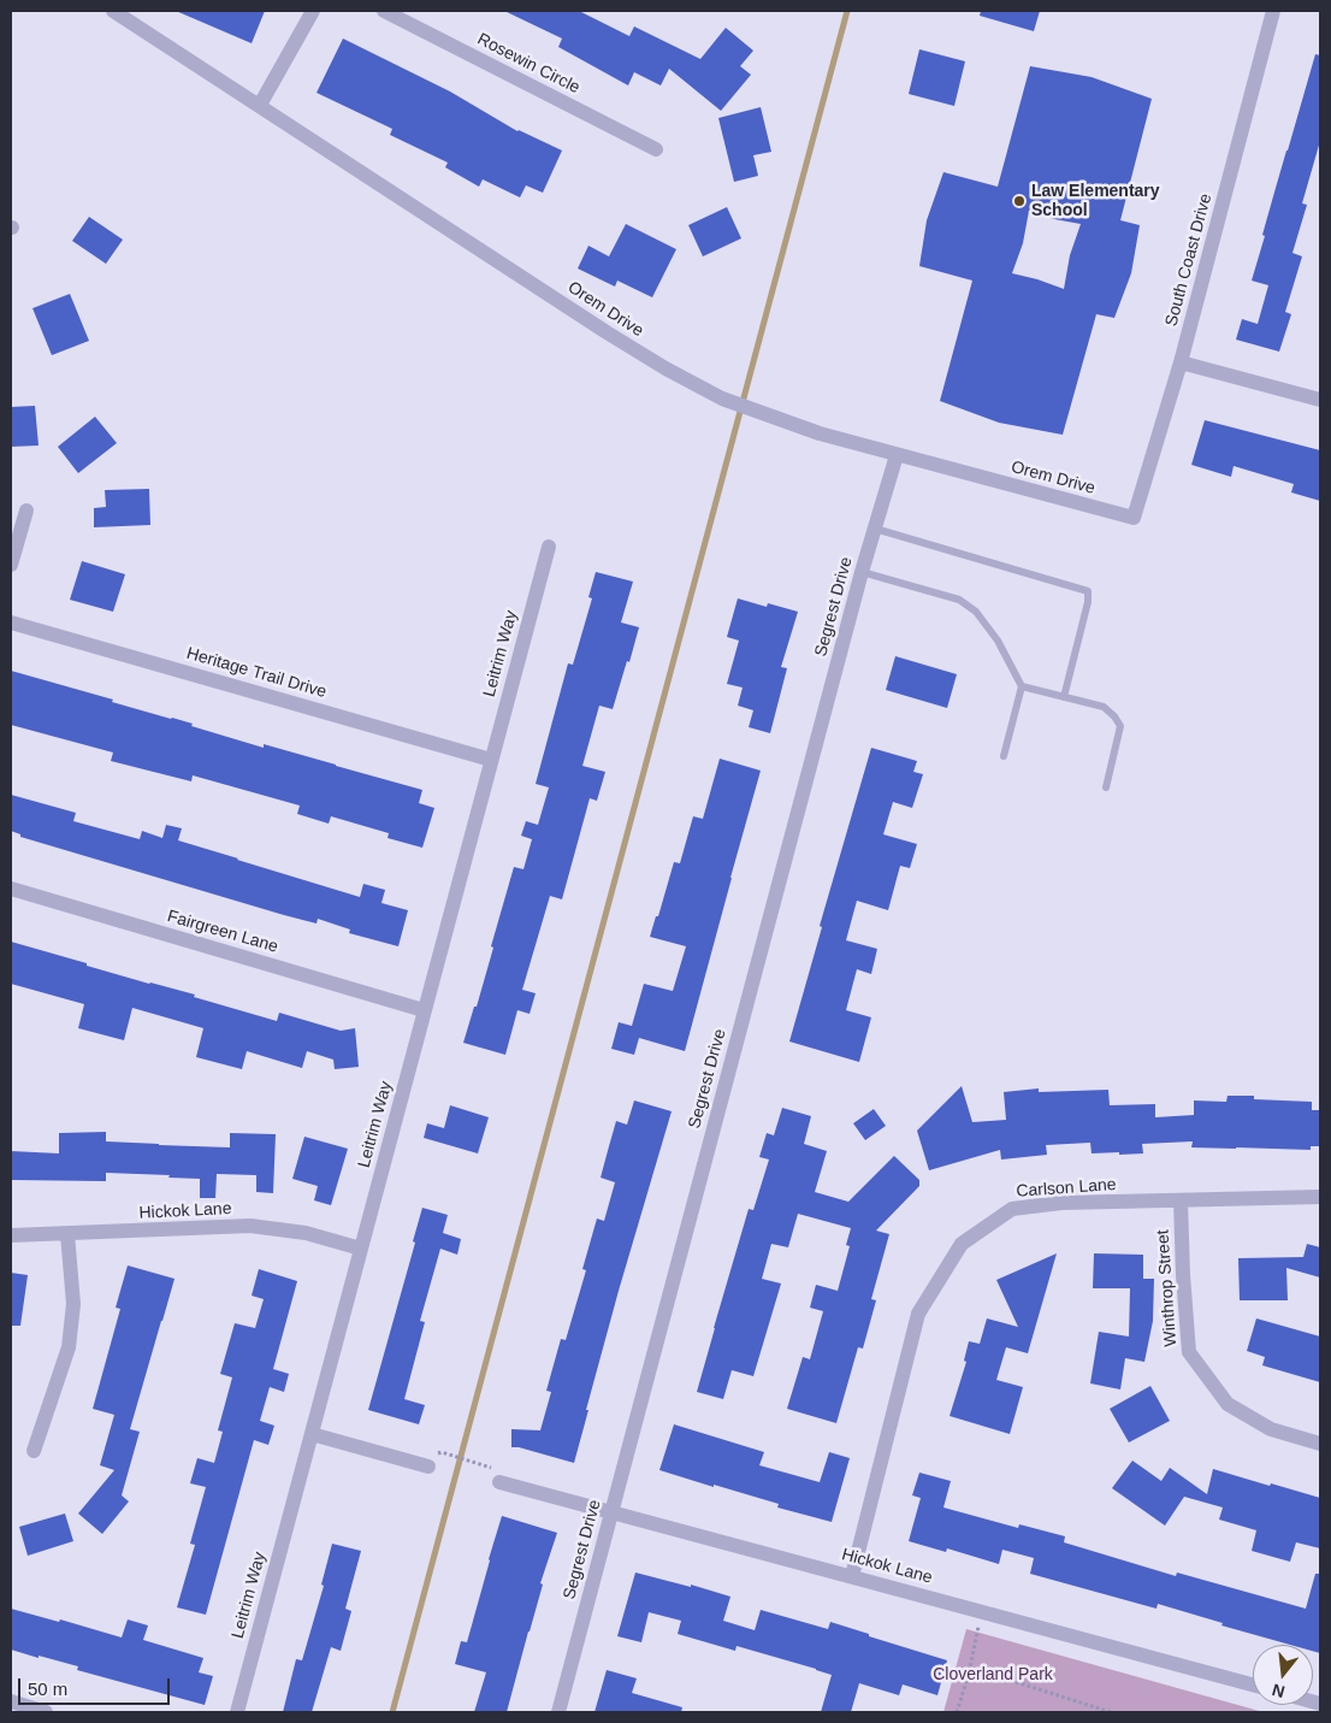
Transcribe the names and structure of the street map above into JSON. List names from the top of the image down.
{
  "streets": {
    "street": [
      "Rosewin Circle",
      "South Coast Drive",
      "Orem Drive",
      "Segrest Drive",
      "Leitrim Way",
      "Heritage Trail Drive",
      "Fairgreen Lane",
      "Carlson Lane",
      "Hickok Lane",
      "Winthrop Street"
    ]
  },
  "crossings": [
    ["South Coast Drive", "Orem Drive"],
    ["Orem Drive", "Segrest Drive"],
    ["Segrest Drive", "Hickok Lane"],
    ["Leitrim Way", "Heritage Trail Drive"],
    ["Leitrim Way", "Fairgreen Lane"],
    ["Leitrim Way", "Hickok Lane"],
    ["Carlson Lane", "Hickok Lane"],
    ["Carlson Lane", "Winthrop Street"]
  ],
  "parks": ["Cloverland Park"],
  "places": ["Law Elementary School"],
  "scale_bar": "50 m",
  "north": "bottom"
}
